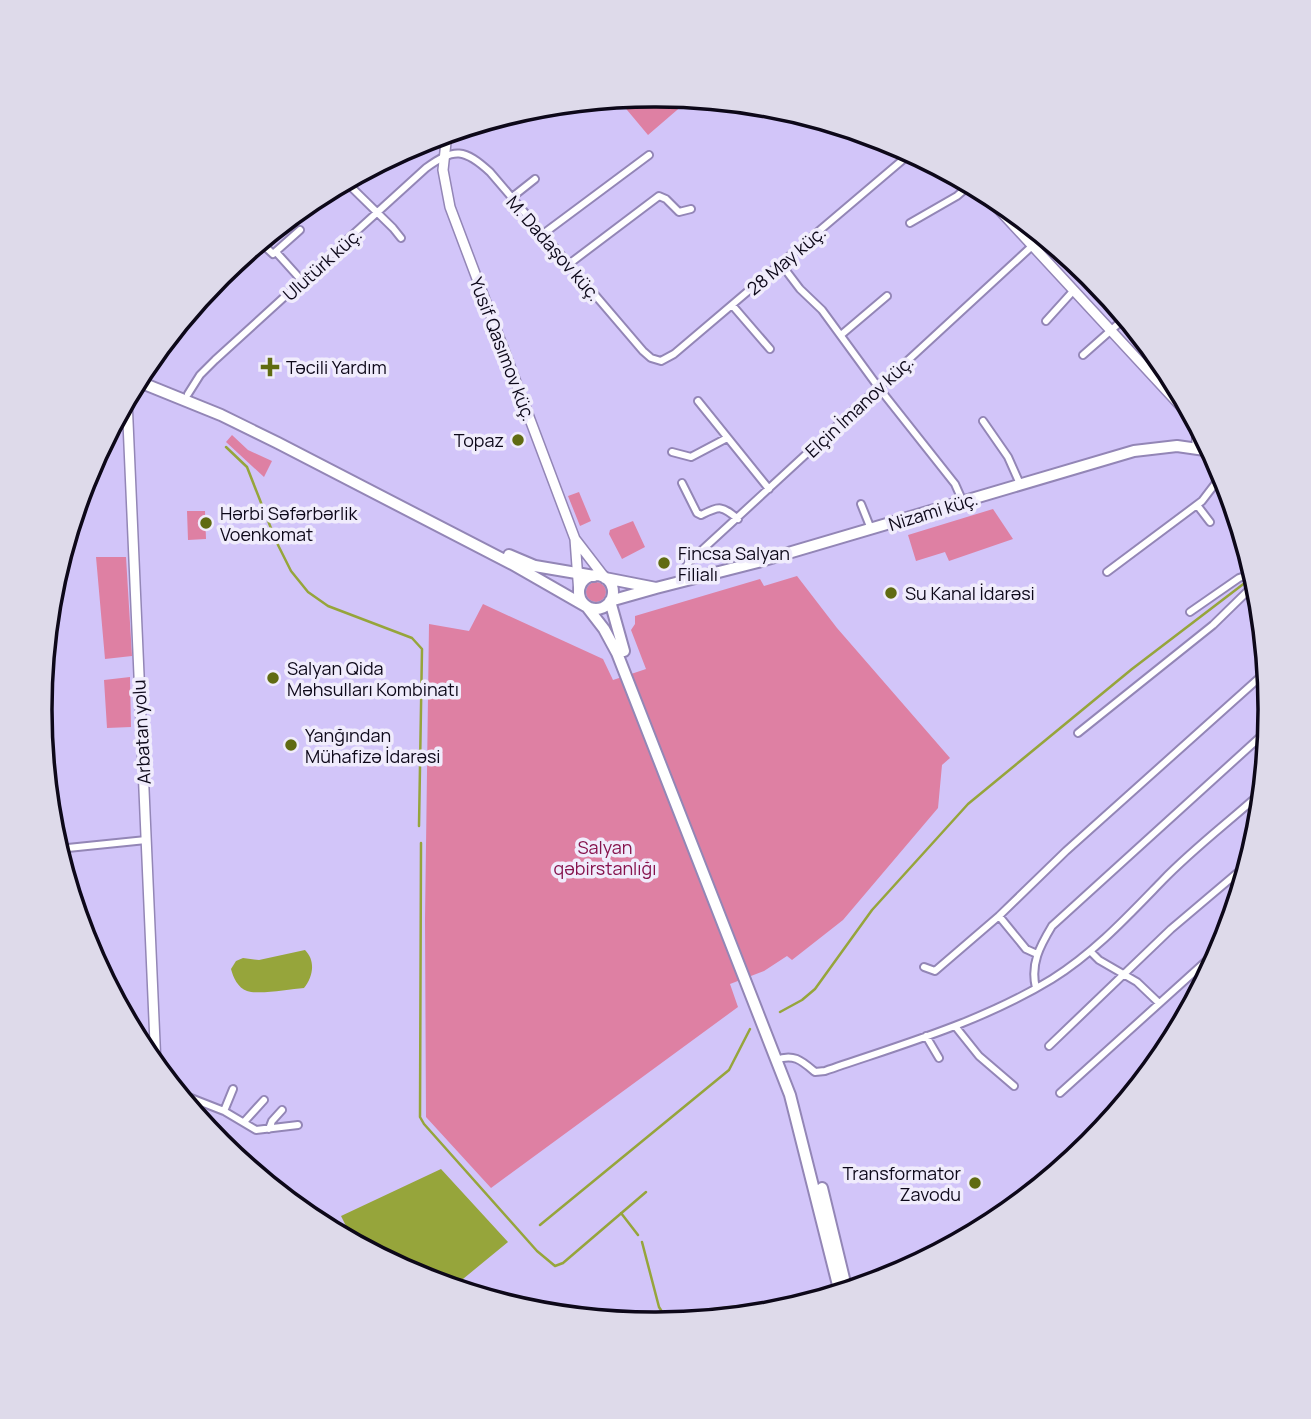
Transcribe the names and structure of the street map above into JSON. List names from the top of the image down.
{
  "streets": {
    "main road": ["Nizami küç."],
    "street": [
      "M. Dadaşov küç.",
      "28 May küç.",
      "Ulutürk küç.",
      "Yusif Qasımov küç.",
      "Elçin İmanov küç.",
      "Arbatan yolu"
    ]
  },
  "crossings": [
    ["M. Dadaşov küç.", "28 May küç."],
    ["M. Dadaşov küç.", "Ulutürk küç."],
    ["M. Dadaşov küç.", "Yusif Qasımov küç."],
    ["Ulutürk küç.", "Yusif Qasımov küç."],
    ["Elçin İmanov küç.", "Nizami küç."]
  ],
  "parks": ["Salyan qəbirstanlığı"],
  "places": {
    "health": ["Təcili Yardım"],
    "other": [
      "Topaz",
      "Hərbi Səfərbərlik Voenkomat",
      "Fincsa Salyan Filialı",
      "Su Kanal İdarəsi",
      "Salyan Qida Məhsulları Kombinatı",
      "Yanğından Mühafizə İdarəsi",
      "Transformator Zavodu"
    ]
  }
}
